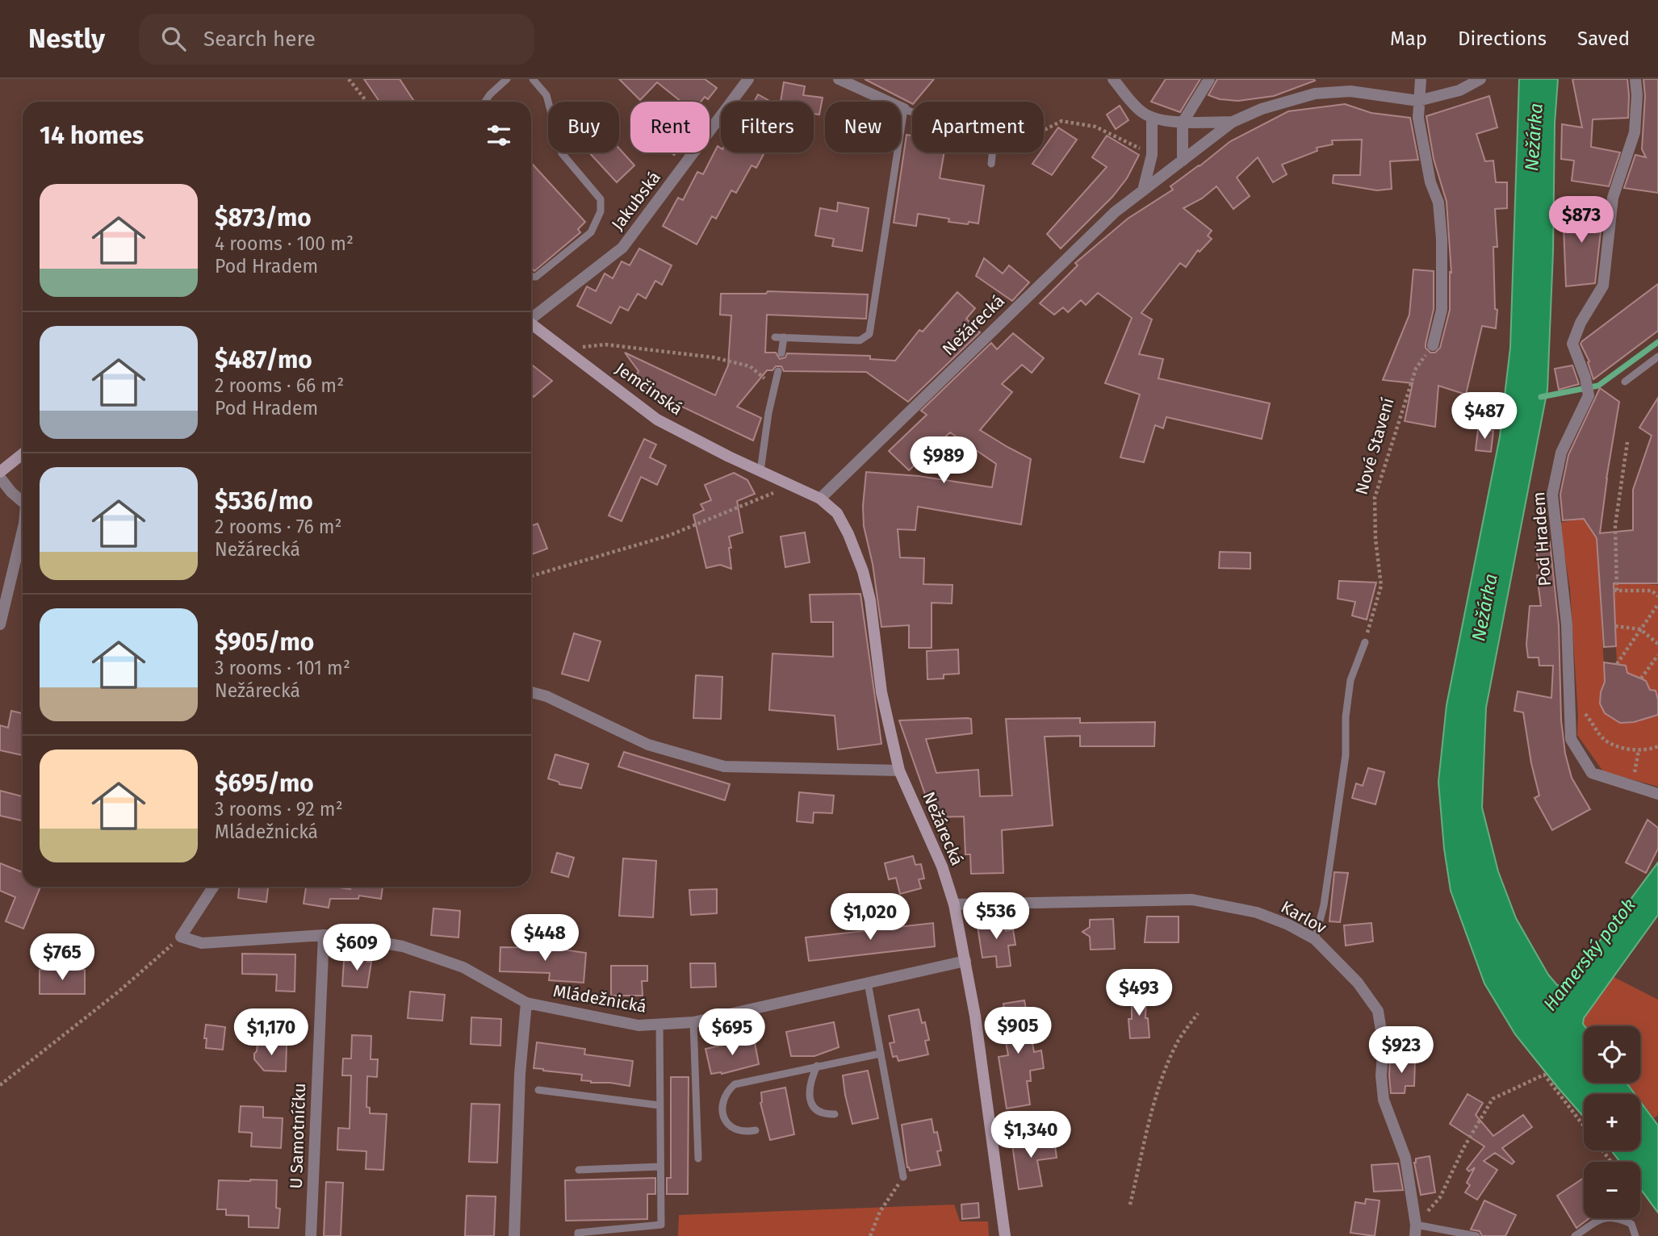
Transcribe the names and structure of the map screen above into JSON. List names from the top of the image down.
{
  "streets": {
    "street": [
      "Jakubská",
      "Nežárecká",
      "Jemčinská",
      "Pod Hradem",
      "Karlov",
      "Mládežnická",
      "U Samotníčku"
    ],
    "path": ["Nové Stavení"]
  },
  "crossings": [
    ["Nežárecká", "Jemčinská"],
    ["Nežárecká", "Karlov"],
    ["Nežárecká", "Mládežnická"],
    ["Mládežnická", "U Samotníčku"]
  ],
  "water": ["Nežárka", "Hamerský potok"],
  "page": {
    "header": "Nestly",
    "search": "Search here",
    "nav": ["Map", "Directions", "Saved"],
    "chip": [
      "Buy",
      "Rent",
      "Filters",
      "New",
      "Apartment"
    ],
    "heading": "14 homes",
    "list": [
      {
        "name": "$873/mo",
        "note": "4 rooms · 100 m² · Pod Hradem"
      },
      {
        "name": "$487/mo",
        "note": "2 rooms · 66 m² · Pod Hradem"
      },
      {
        "name": "$536/mo",
        "note": "2 rooms · 76 m² · Nežárecká"
      },
      {
        "name": "$905/mo",
        "note": "3 rooms · 101 m² · Nežárecká"
      },
      {
        "name": "$695/mo",
        "note": "3 rooms · 92 m² · Mládežnická"
      }
    ],
    "price": [
      "$873",
      "$487",
      "$989",
      "$536",
      "$1,020",
      "$448",
      "$609",
      "$765",
      "$493",
      "$905",
      "$1,170",
      "$695",
      "$923",
      "$1,340"
    ],
    "map_buttons": ["+", "−"]
  }
}
